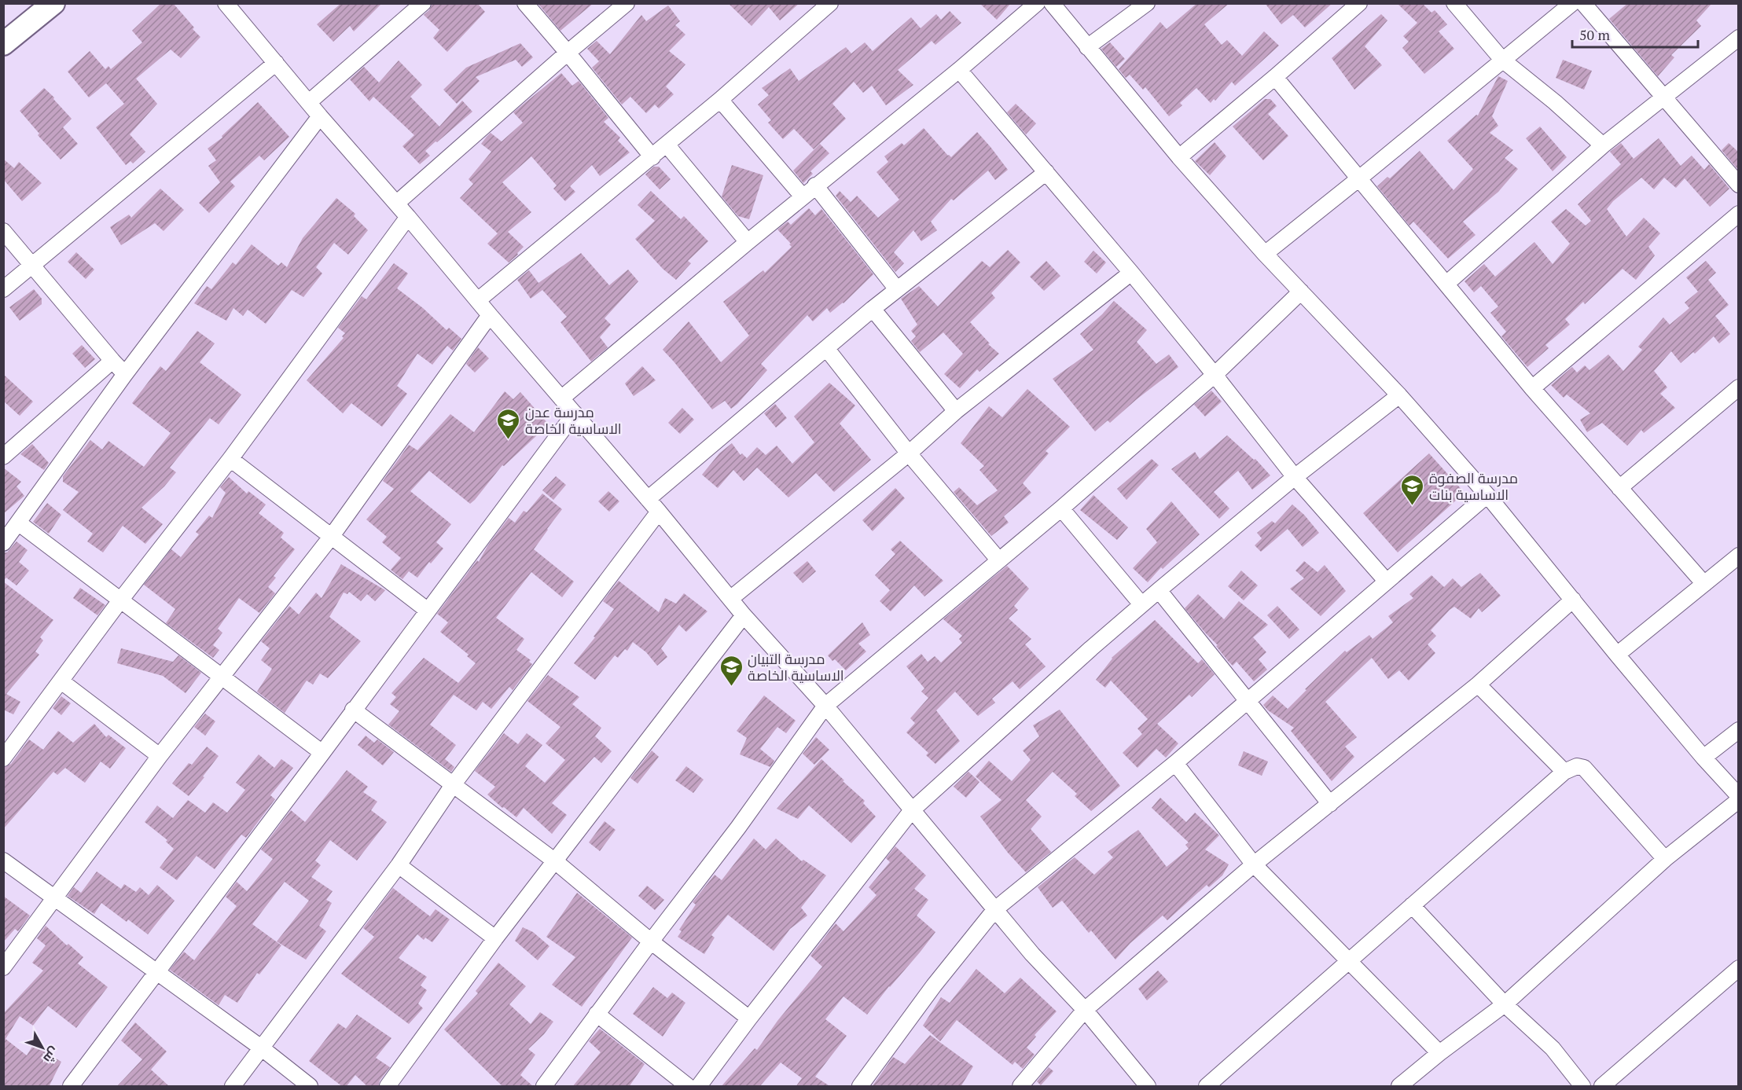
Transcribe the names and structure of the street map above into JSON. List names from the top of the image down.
{
  "places": {
    "school or university": ["مدرسة عدن الاساسية الخاصة", "مدرسة الصفوة الاساسية بنات", "مدرسة التبيان الاساسية الخاصة"]
  },
  "scale_bar": "50 m",
  "north": "bottom right"
}
